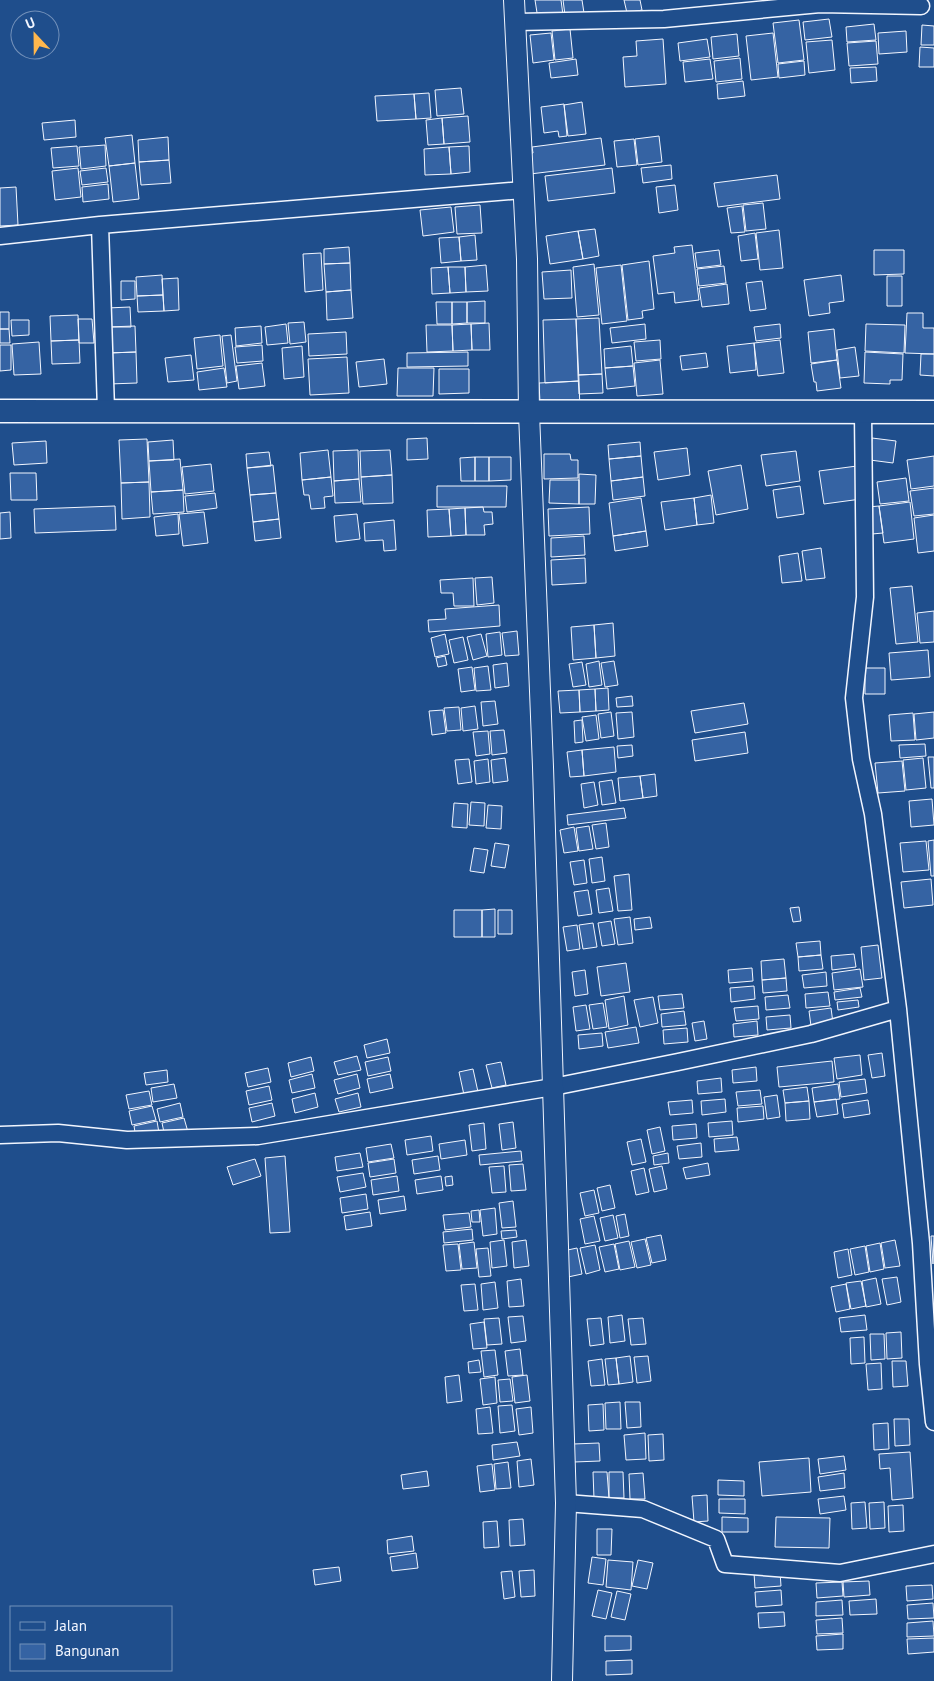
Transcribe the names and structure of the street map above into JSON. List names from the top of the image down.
{
  "legend": ["Jalan", "Bangunan"],
  "north": "top"
}
